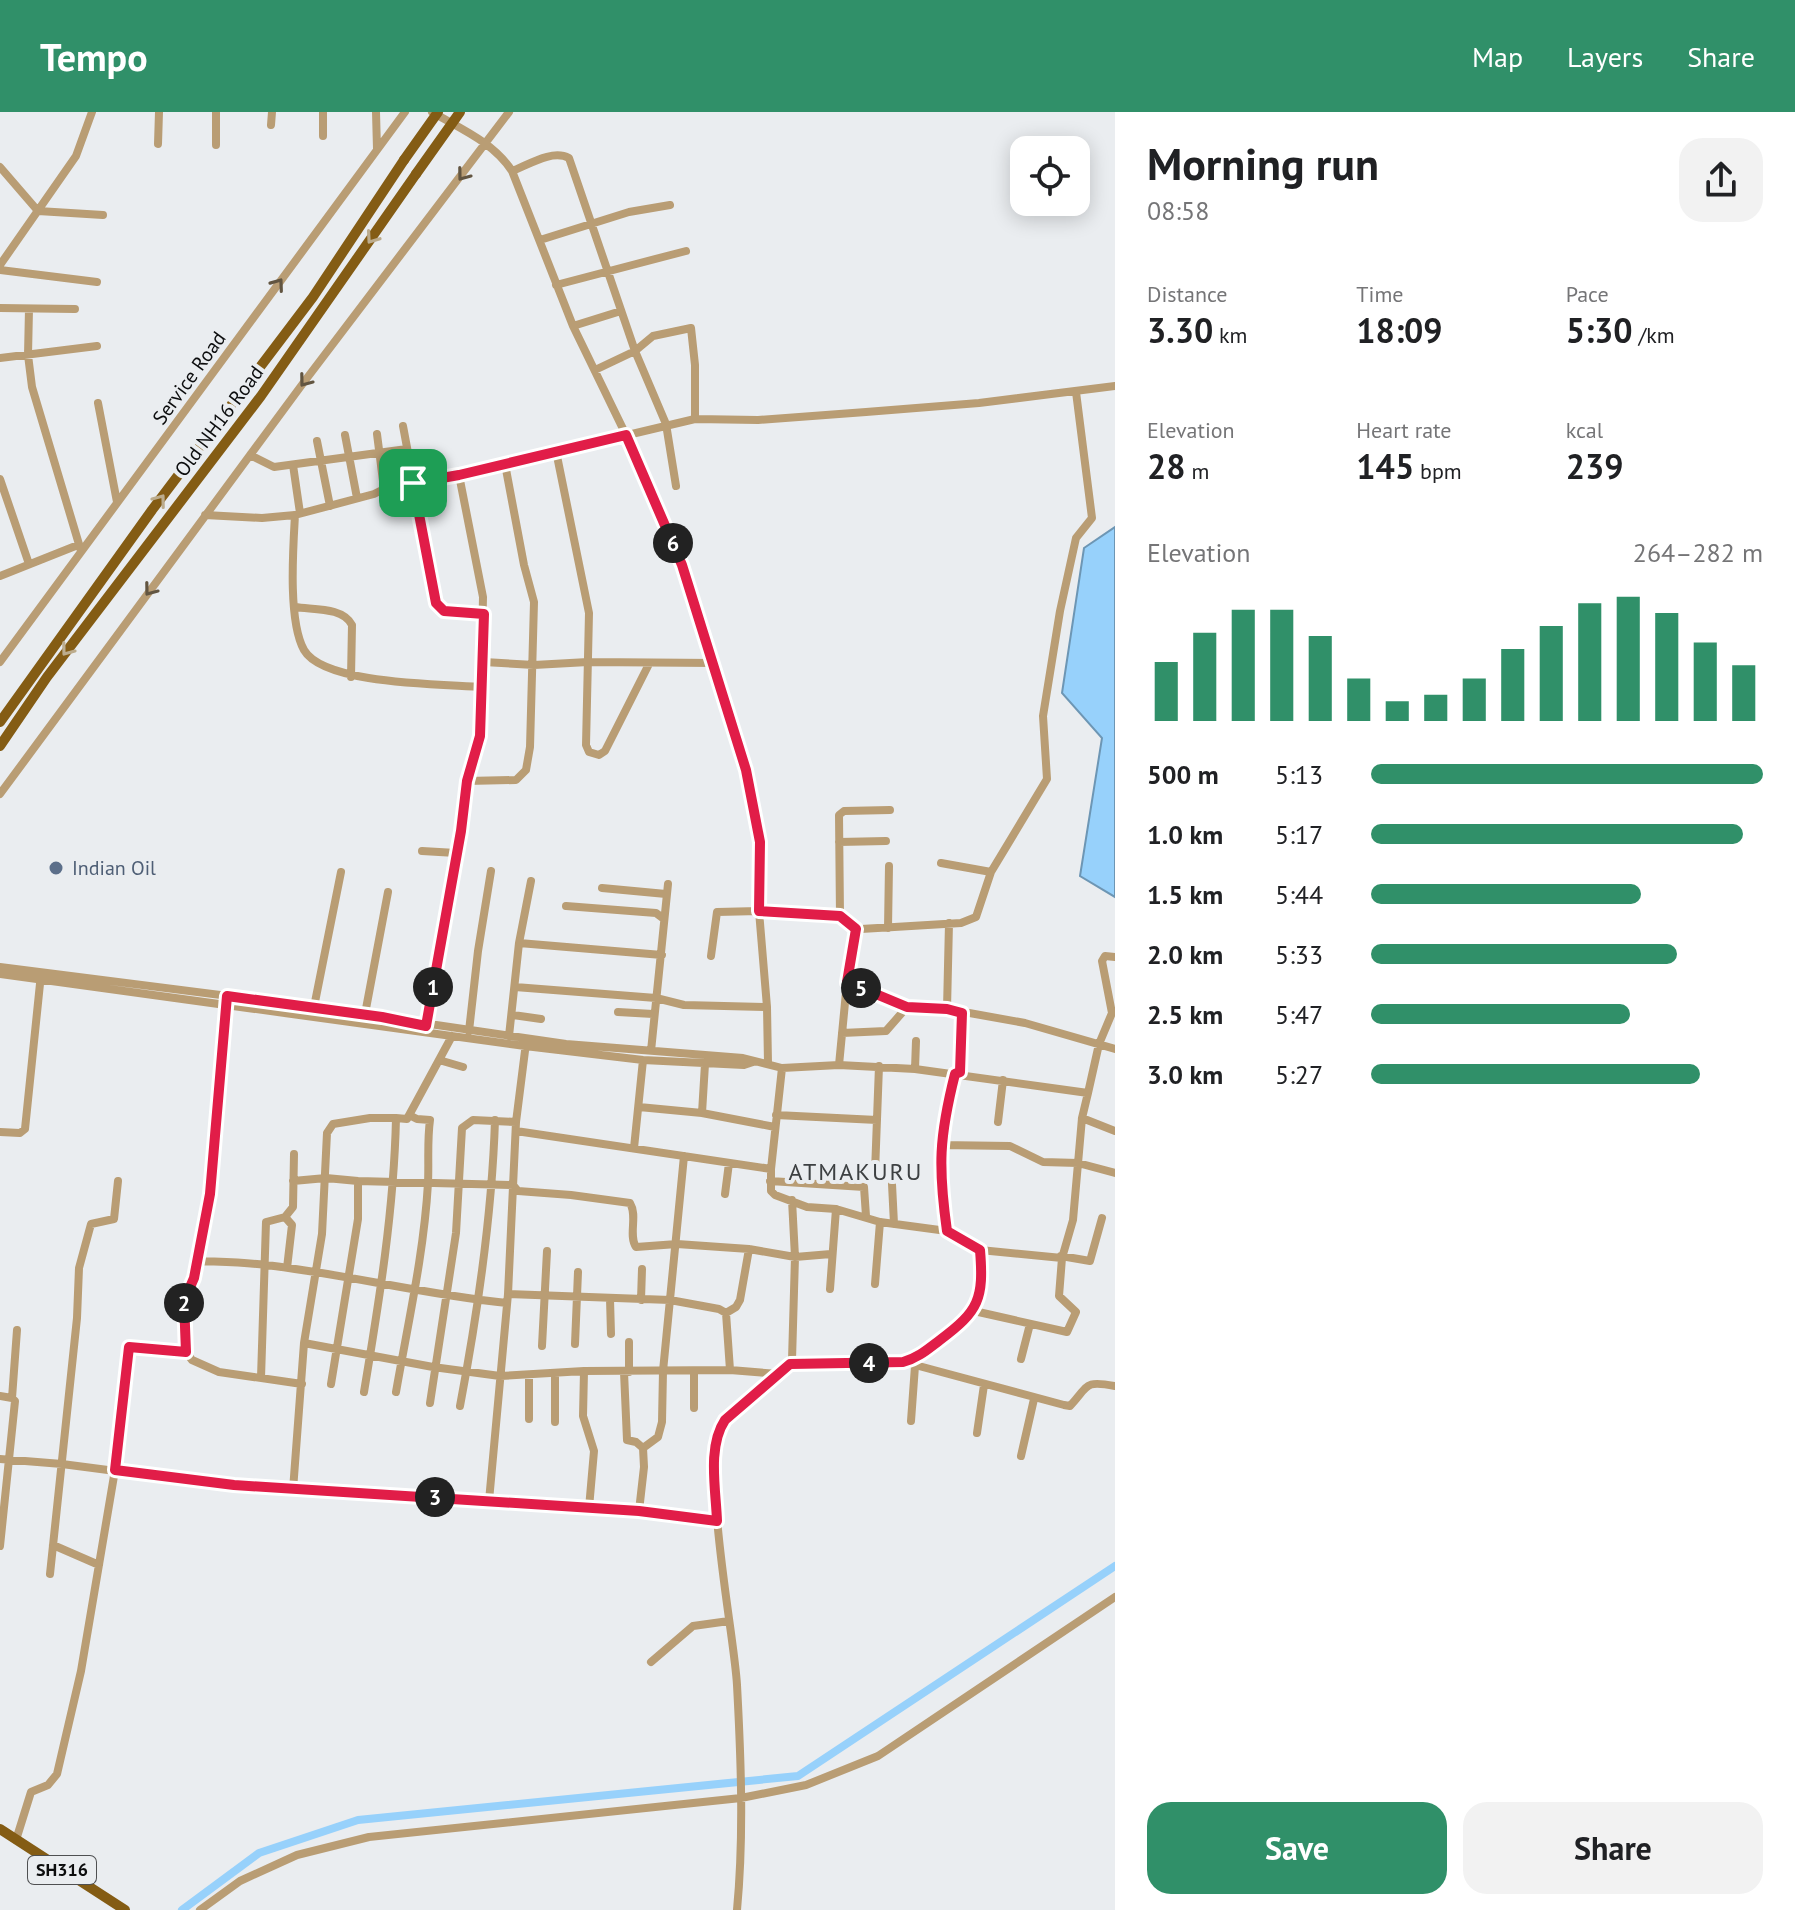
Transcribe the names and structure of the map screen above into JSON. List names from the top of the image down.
{
  "streets": {
    "main road": ["Old NH16 Road", "SH316"],
    "street": ["Service Road"]
  },
  "one_way": ["Service Road"],
  "districts": ["ATMAKURU"],
  "places": ["Indian Oil"],
  "page": {
    "header": "Tempo",
    "nav": ["Map", "Layers", "Share"],
    "heading": ["Morning run", "08:58"],
    "stats": [
      ["Distance", "3.30 km"],
      ["Time", "18:09"],
      ["Pace", "5:30 /km"],
      ["Elevation", "28 m"],
      ["Heart rate", "145 bpm"],
      ["kcal", "239"]
    ],
    "chart": ["Elevation", "264–282 m"],
    "pins": [
      "6",
      "1",
      "5",
      "2",
      "4",
      "3"
    ],
    "list": [
      {
        "name": "500 m",
        "note": "5:13"
      },
      {
        "name": "1.0 km",
        "note": "5:17"
      },
      {
        "name": "1.5 km",
        "note": "5:44"
      },
      {
        "name": "2.0 km",
        "note": "5:33"
      },
      {
        "name": "2.5 km",
        "note": "5:47"
      },
      {
        "name": "3.0 km",
        "note": "5:27"
      }
    ],
    "buttons": ["Save", "Share"]
  }
}
